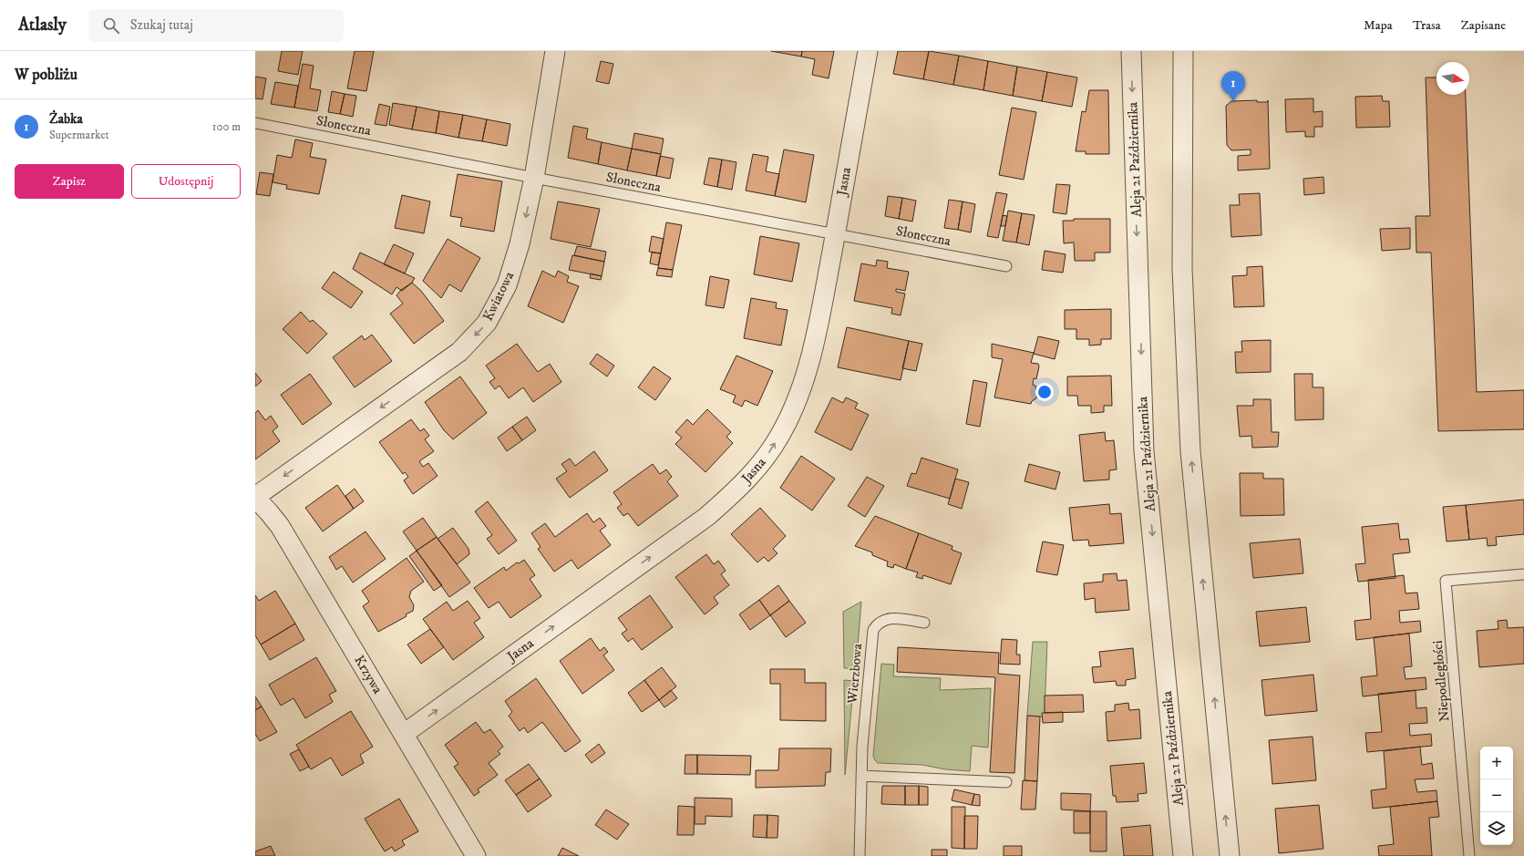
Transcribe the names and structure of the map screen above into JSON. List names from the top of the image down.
{
  "streets": {
    "street": [
      "Aleja 21 Października",
      "Jasna",
      "Kwiatowa",
      "Krzywa"
    ],
    "lane": ["Słoneczna", "Wierzbowa", "Niepodległości"]
  },
  "crossings": [
    ["Słoneczna", "Jasna"],
    ["Słoneczna", "Kwiatowa"],
    ["Jasna", "Krzywa"],
    ["Kwiatowa", "Krzywa"]
  ],
  "one_way": ["Jasna", "Kwiatowa"],
  "north": "right",
  "page": {
    "header": "Atlasly",
    "search": "Szukaj tutaj",
    "nav": ["Mapa", "Trasa", "Zapisane"],
    "heading": "W pobliżu",
    "pins": "1",
    "list": [
      {
        "mark": "1",
        "name": "Żabka",
        "note": "Supermarket",
        "value": "100 m"
      }
    ],
    "buttons": ["Zapisz", "Udostępnij"],
    "map_buttons": ["+", "−"]
  }
}
